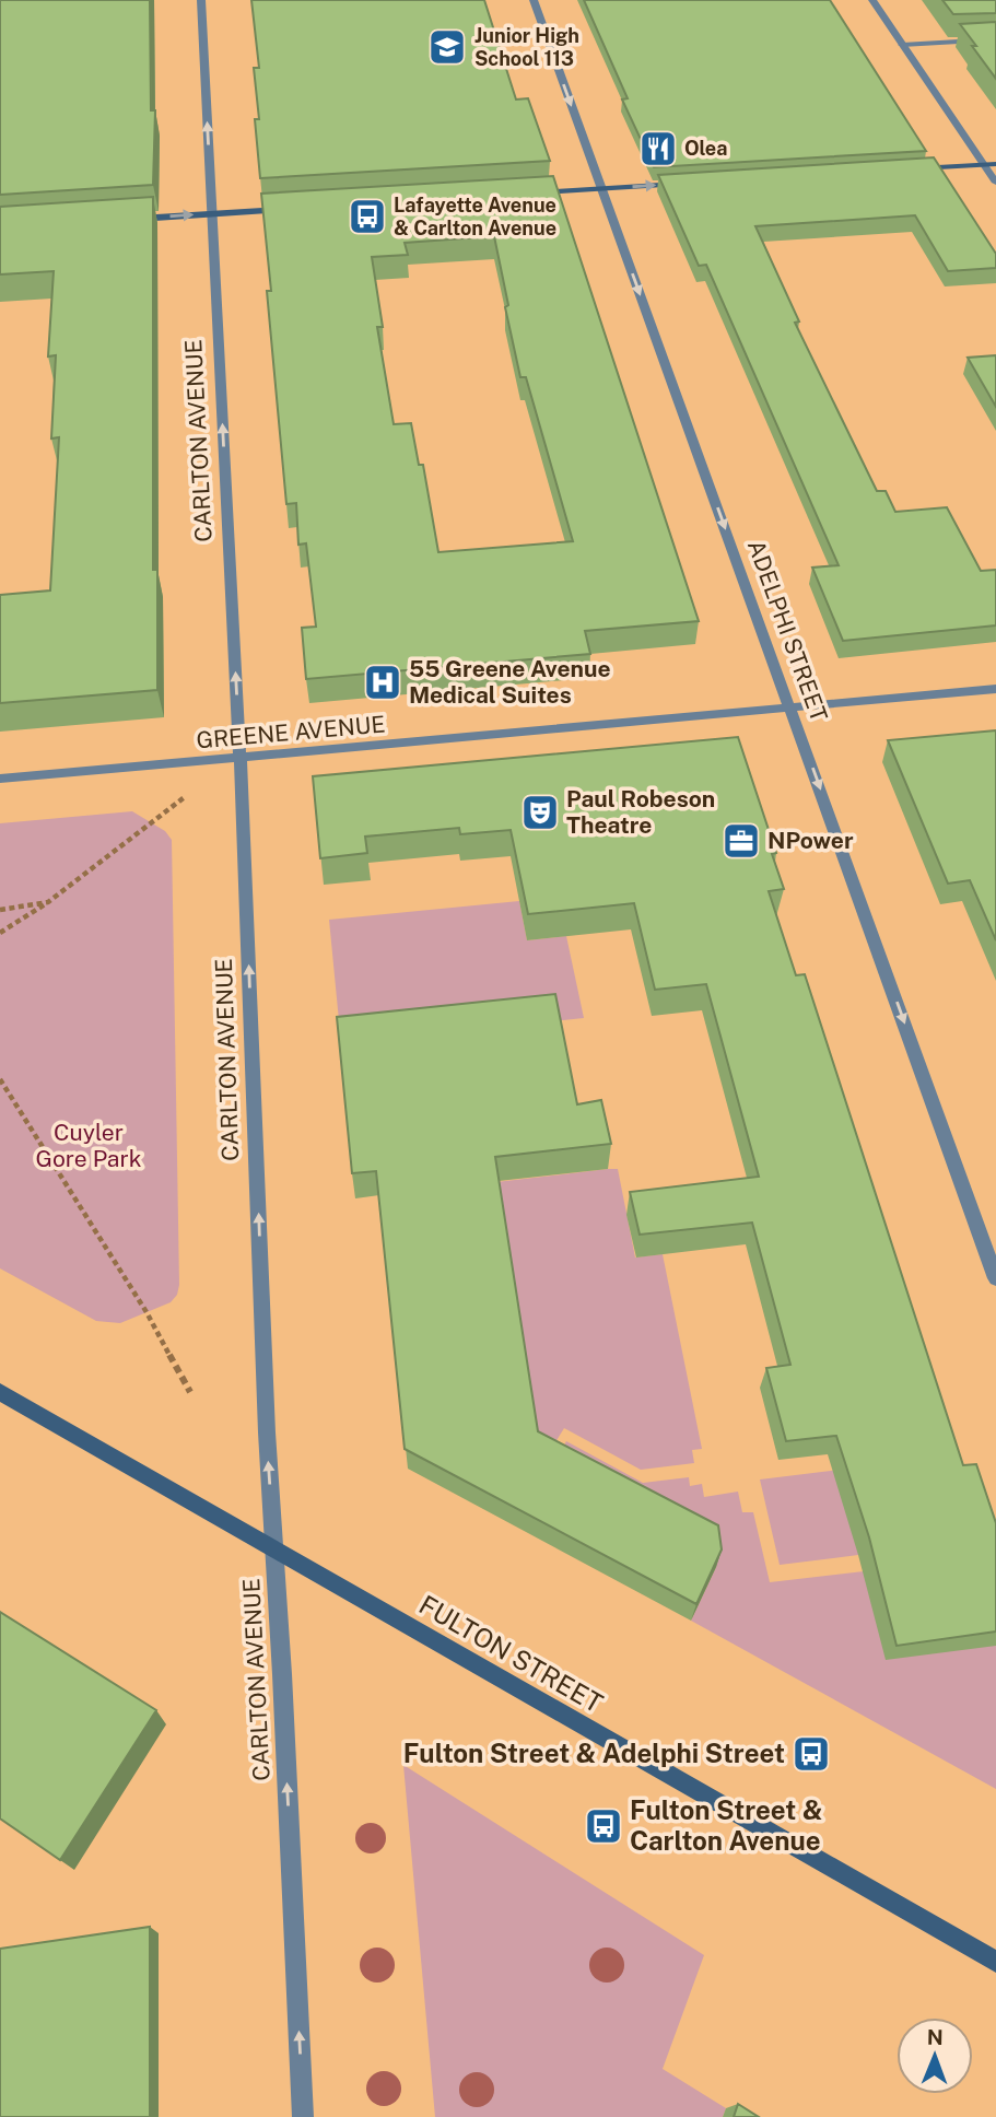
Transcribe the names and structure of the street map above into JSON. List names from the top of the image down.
{
  "streets": {
    "main road": ["FULTON STREET"],
    "street": ["CARLTON AVENUE", "ADELPHI STREET", "GREENE AVENUE"]
  },
  "crossings": [
    ["CARLTON AVENUE", "GREENE AVENUE"],
    ["CARLTON AVENUE", "FULTON STREET"],
    ["ADELPHI STREET", "GREENE AVENUE"]
  ],
  "one_way": ["CARLTON AVENUE", "ADELPHI STREET"],
  "parks": ["Cuyler Gore Park"],
  "places": {
    "school or university": ["Junior High School 113"],
    "restaurant": ["Olea"],
    "bus stop": ["Lafayette Avenue & Carlton Avenue", "Fulton Street & Adelphi Street", "Fulton Street & Carlton Avenue"],
    "hospital": ["55 Greene Avenue Medical Suites"],
    "theatre": ["Paul Robeson Theatre"],
    "office": ["NPower"]
  },
  "north": "top"
}
